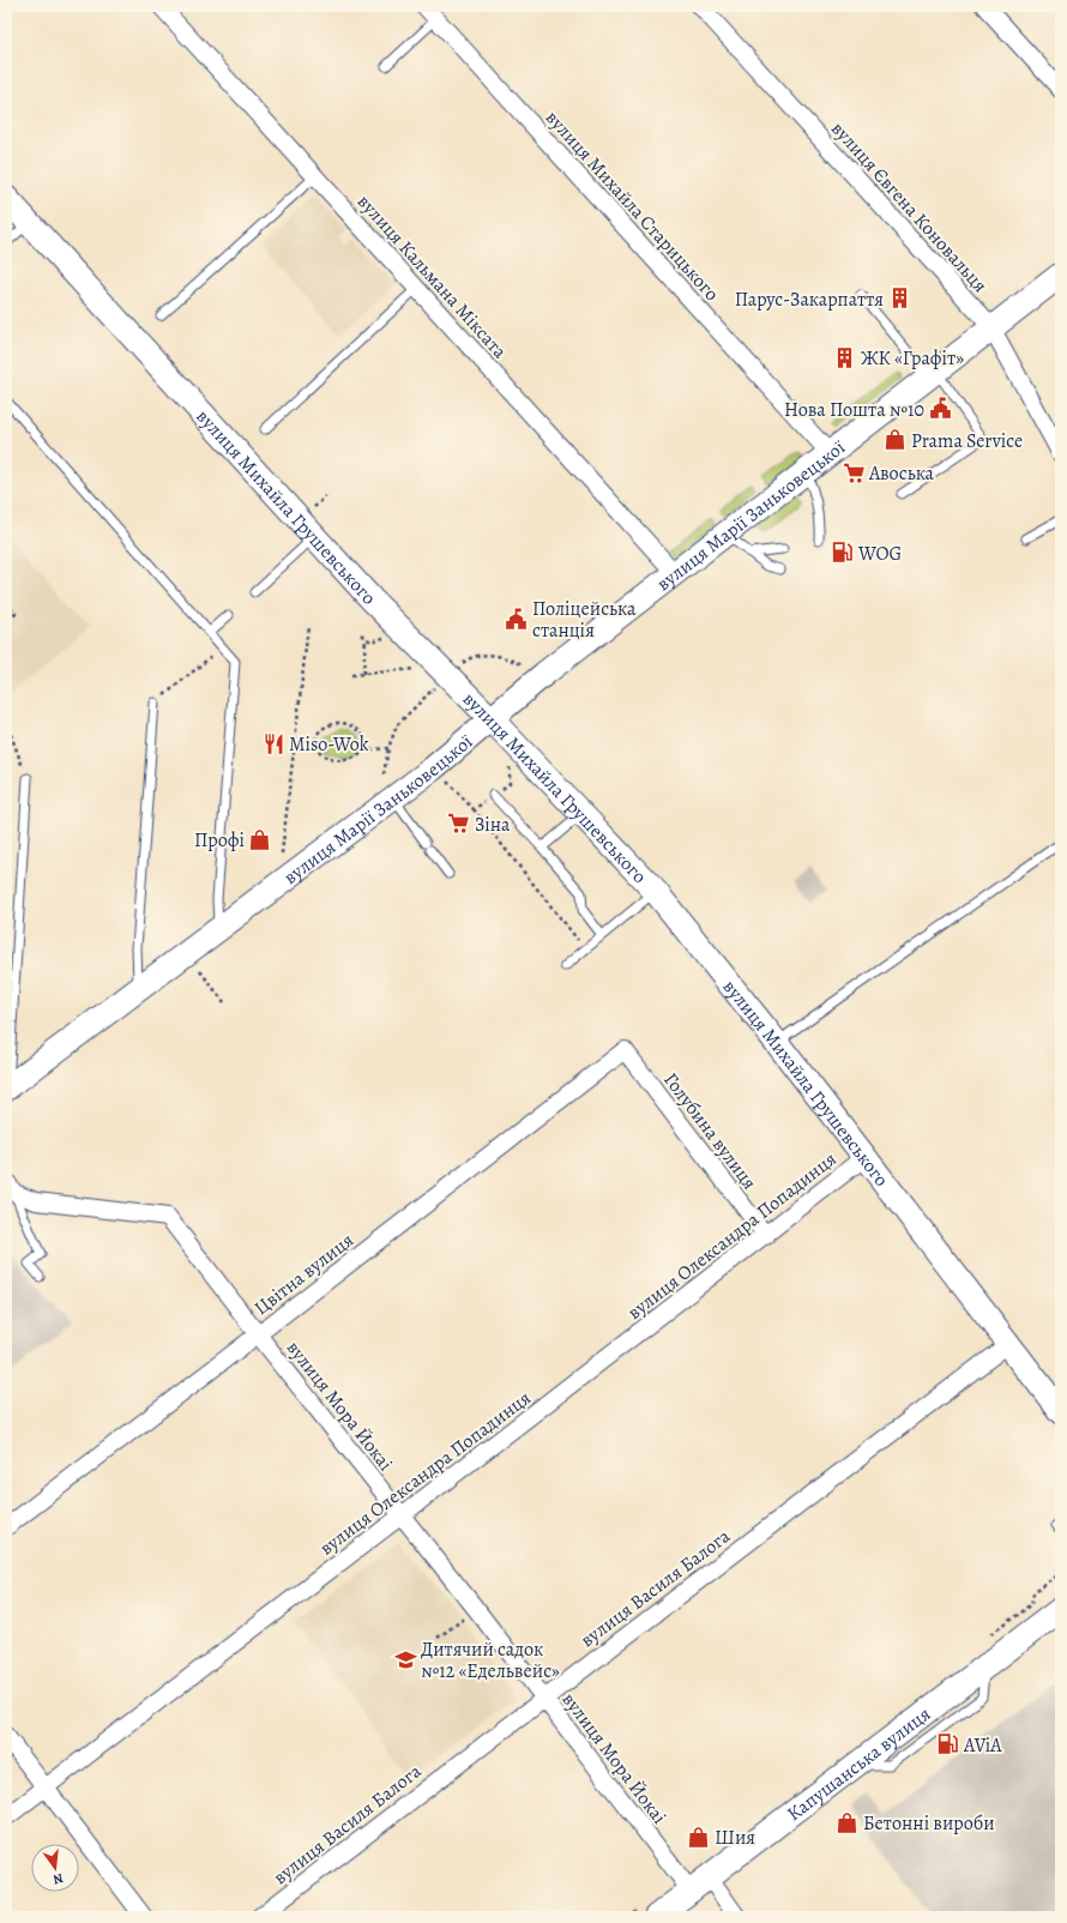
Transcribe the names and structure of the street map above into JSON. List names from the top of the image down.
{
  "streets": {
    "street": [
      "вулиця Михайла Старицького",
      "вулиця Євгена Коновальця",
      "вулиця Кальмана Міксата",
      "вулиця Михайла Грушевського",
      "вулиця Марії Заньковецької",
      "Голубина вулиця",
      "вулиця Олександра Попадинця",
      "Цвітна вулиця",
      "вулиця Мора Йокаі",
      "вулиця Василя Балога",
      "Капушанська вулиця"
    ]
  },
  "crossings": [
    ["вулиця Михайла Старицького", "вулиця Марії Заньковецької"],
    ["вулиця Євгена Коновальця", "вулиця Марії Заньковецької"],
    ["вулиця Кальмана Міксата", "вулиця Марії Заньковецької"],
    ["вулиця Михайла Грушевського", "вулиця Марії Заньковецької"],
    ["вулиця Михайла Грушевського", "вулиця Олександра Попадинця"],
    ["вулиця Михайла Грушевського", "вулиця Василя Балога"],
    ["Голубина вулиця", "вулиця Олександра Попадинця"],
    ["Голубина вулиця", "Цвітна вулиця"],
    ["вулиця Олександра Попадинця", "вулиця Мора Йокаі"],
    ["Цвітна вулиця", "вулиця Мора Йокаі"],
    ["вулиця Мора Йокаі", "вулиця Василя Балога"],
    ["вулиця Мора Йокаі", "Капушанська вулиця"]
  ],
  "places": {
    "building": ["Парус-Закарпаття", "ЖК «Графіт»"],
    "public building": ["Нова Пошта №10", "Поліцейська станція"],
    "shop": [
      "Prama Service",
      "Профі",
      "Бетонні вироби",
      "Шия"
    ],
    "supermarket": ["Авоська", "Зіна"],
    "fuel station": ["WOG", "AViA"],
    "restaurant": ["Miso-Wok"],
    "school or university": ["Дитячий садок №12 «Едельвейс»"]
  },
  "north": "bottom"
}
